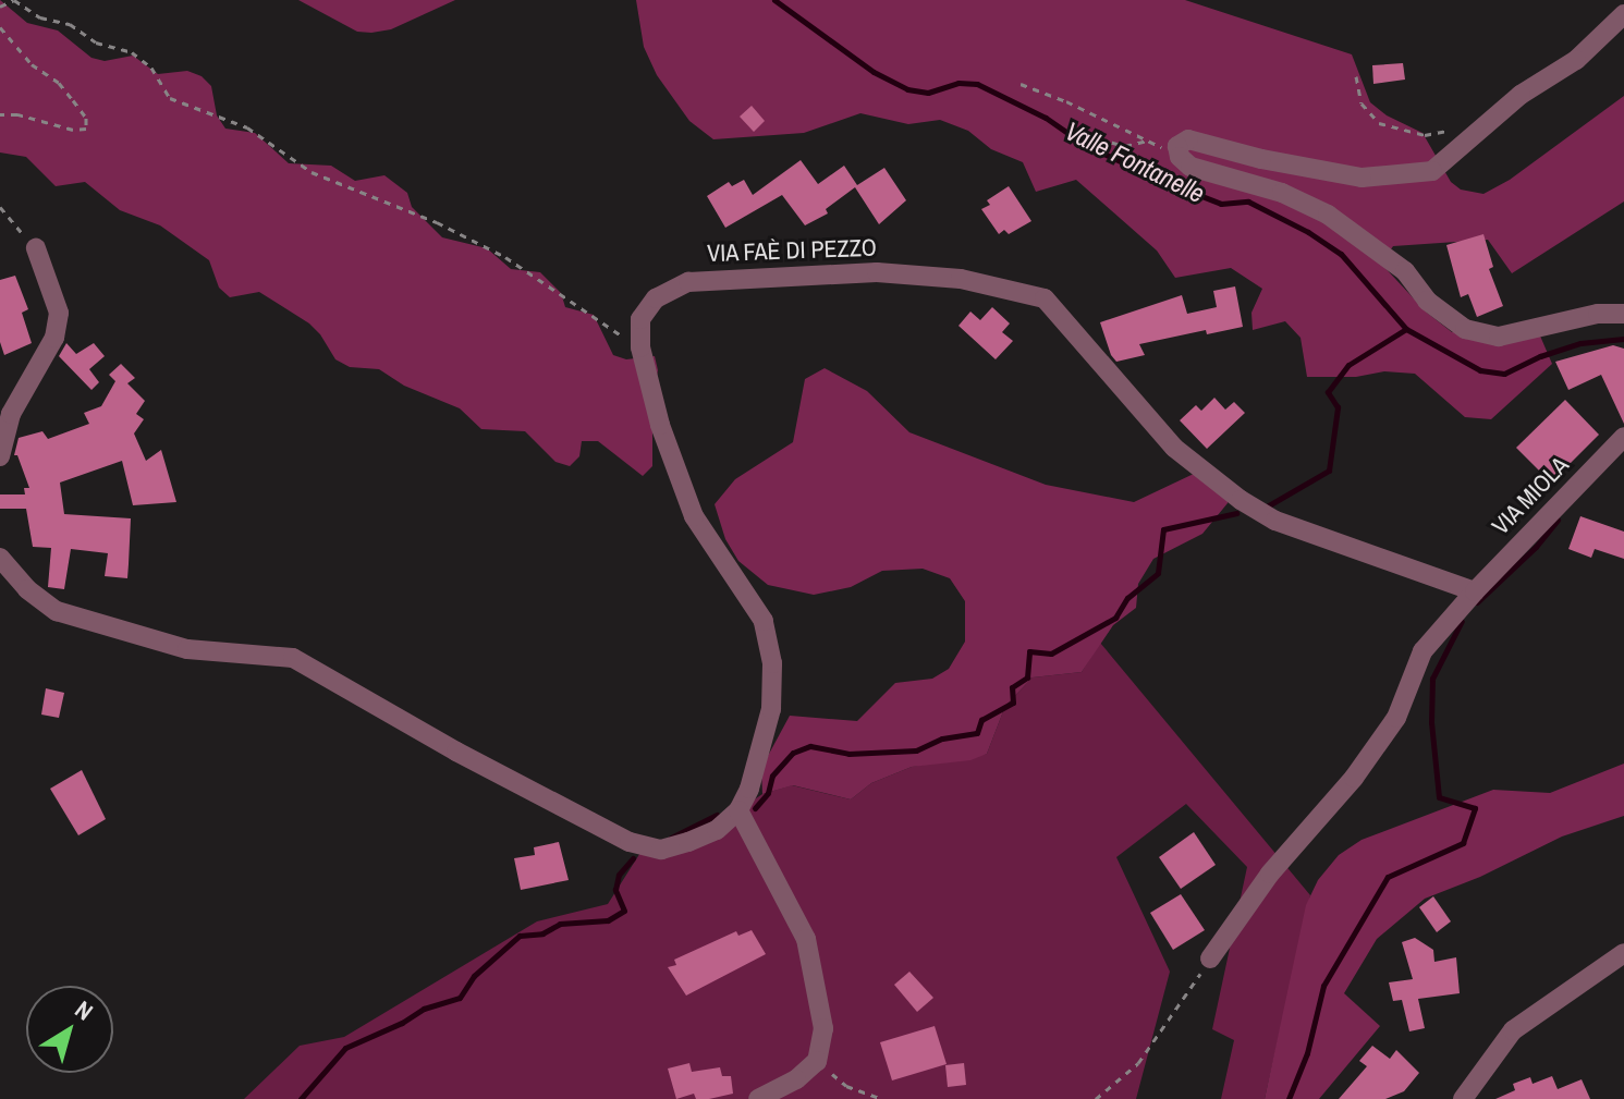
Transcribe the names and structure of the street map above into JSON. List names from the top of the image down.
{
  "streets": {
    "street": ["VIA FAÈ DI PEZZO", "VIA MIOLA"]
  },
  "crossings": [
    ["VIA FAÈ DI PEZZO", "VIA MIOLA"]
  ],
  "water": ["Valle Fontanelle"],
  "north": "top right"
}
